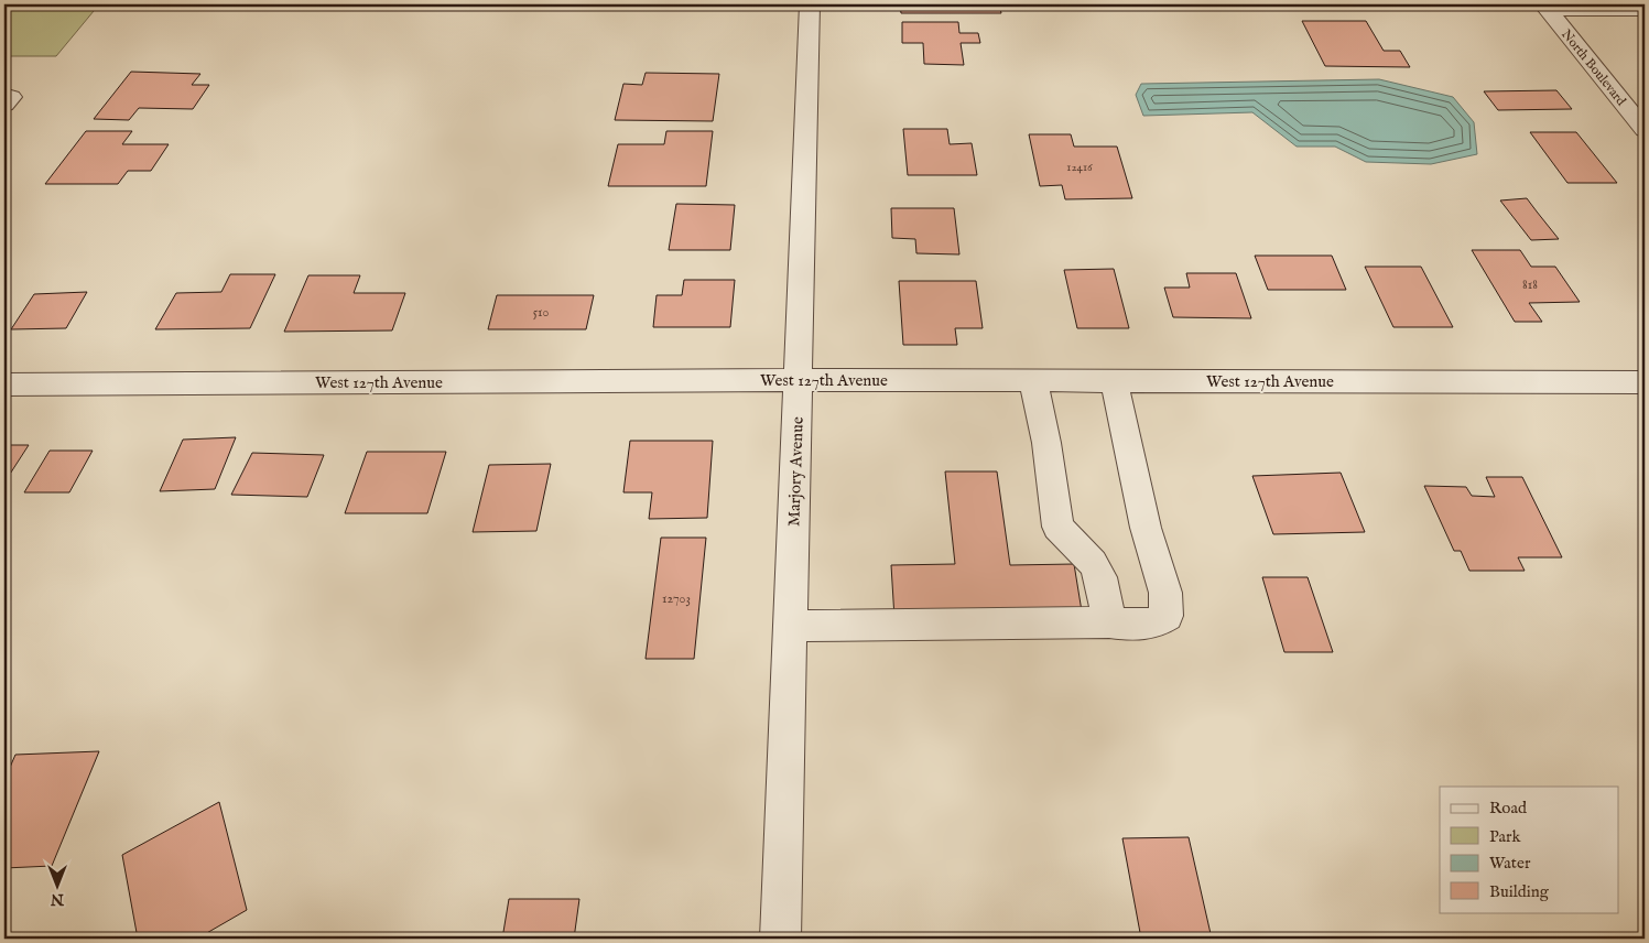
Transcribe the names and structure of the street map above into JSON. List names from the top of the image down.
{
  "streets": {
    "street": ["North Boulevard", "West 127th Avenue", "Marjory Avenue"]
  },
  "crossings": [
    ["West 127th Avenue", "Marjory Avenue"]
  ],
  "house_numbers": [
    "12416",
    "818",
    "510",
    "12703"
  ],
  "legend": [
    "Road",
    "Park",
    "Water",
    "Building"
  ],
  "north": "bottom"
}
